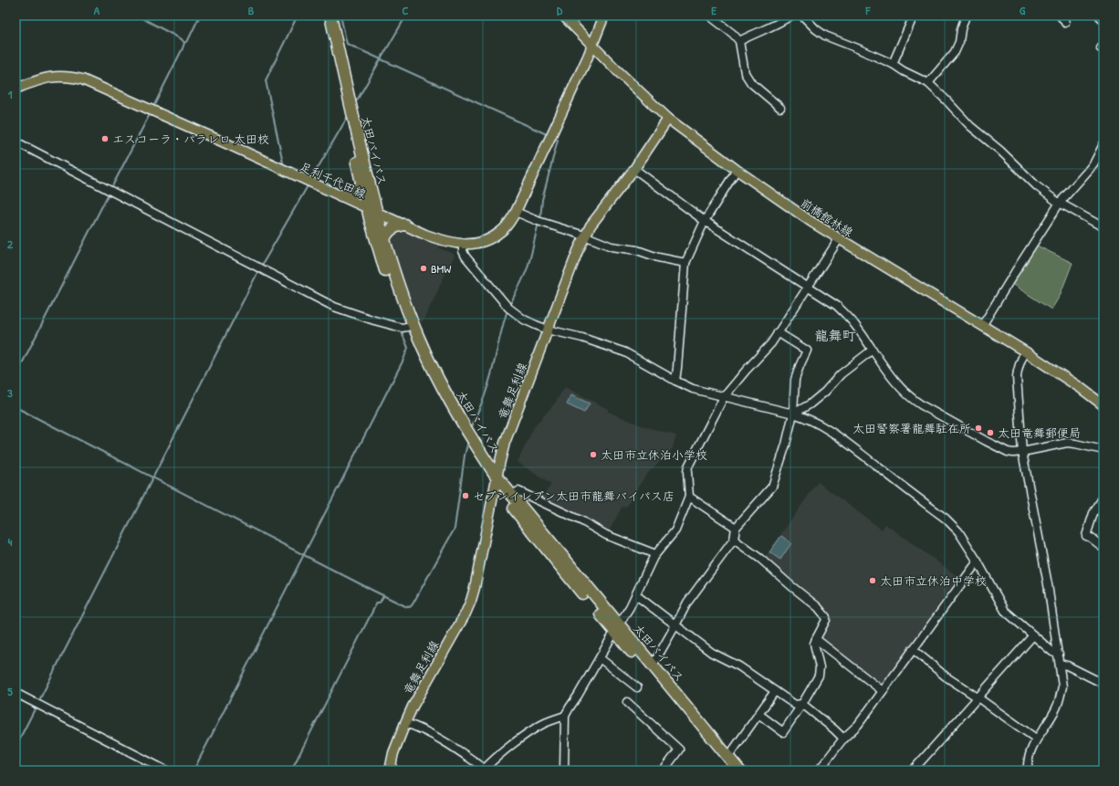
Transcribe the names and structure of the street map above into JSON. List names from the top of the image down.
{
  "streets": {
    "highway": ["太田バイパス"],
    "main road": ["足利千代田線", "前橋館林線", "竜舞足利線"]
  },
  "crossings": [
    ["太田バイパス", "足利千代田線"],
    ["太田バイパス", "竜舞足利線"],
    ["足利千代田線", "前橋館林線"],
    ["前橋館林線", "竜舞足利線"]
  ],
  "districts": ["龍舞町"],
  "places": [
    "エスコーラ・パラレロ 太田校",
    "BMW",
    "太田警察署龍舞駐在所",
    "太田竜舞郵便局",
    "太田市立休泊小学校",
    "セブンイレブン太田市龍舞バイパス店",
    "太田市立休泊中学校"
  ],
  "grid": {
    "columns": [
      "A",
      "B",
      "C",
      "D",
      "E",
      "F",
      "G"
    ],
    "rows": [
      "1",
      "2",
      "3",
      "4",
      "5"
    ]
  }
}
